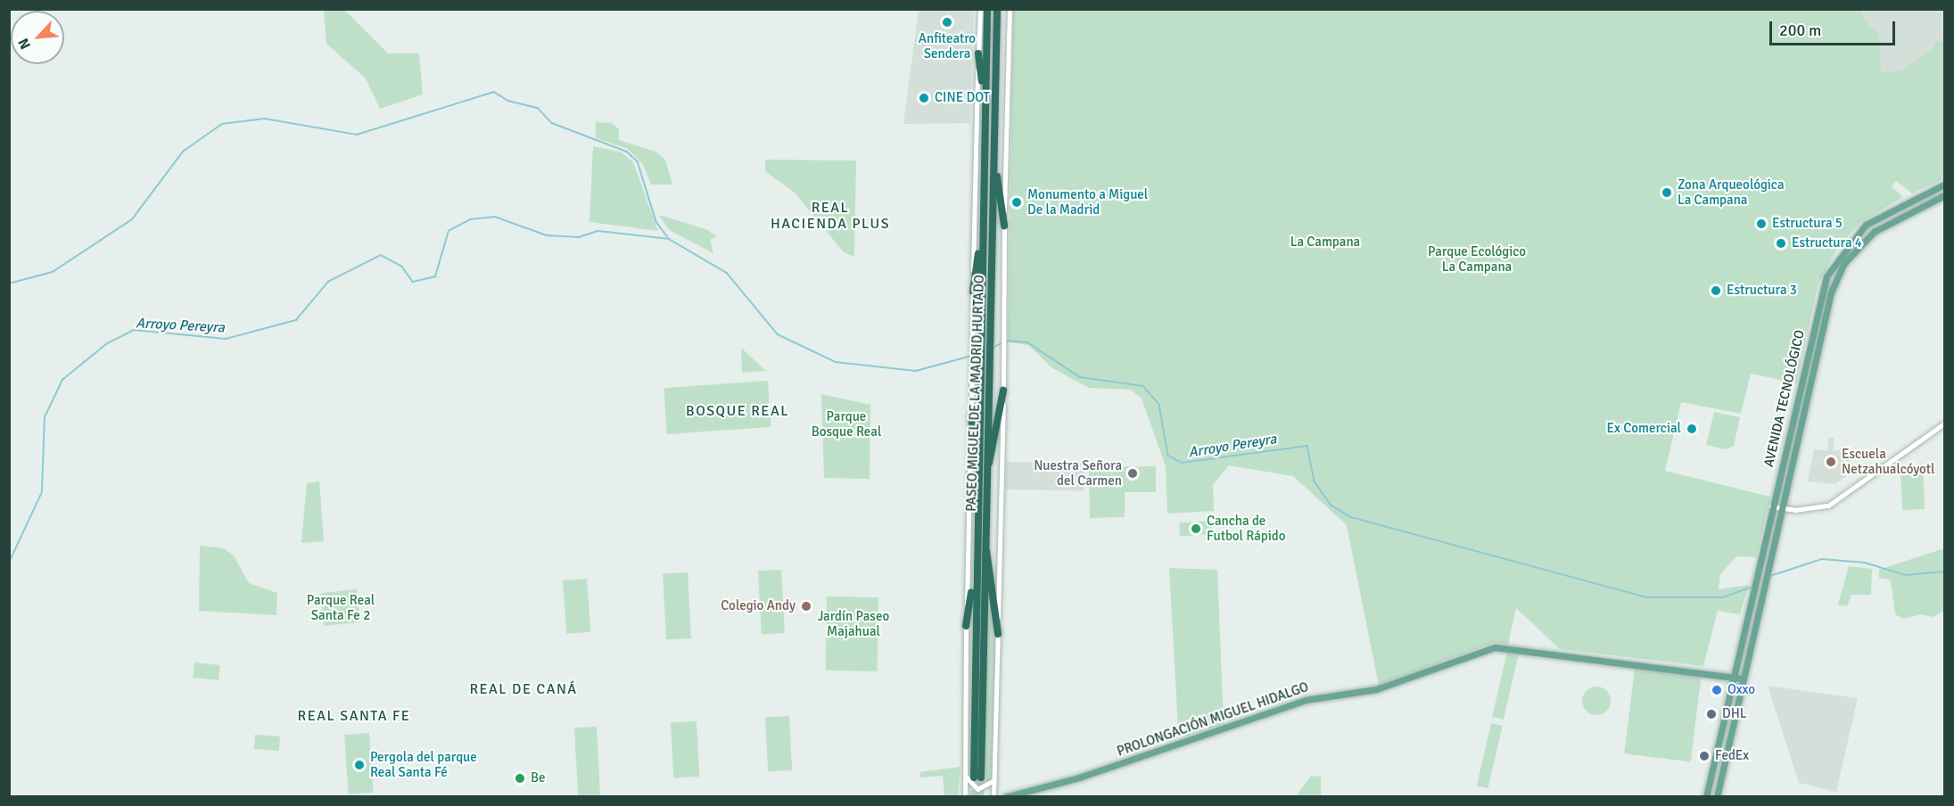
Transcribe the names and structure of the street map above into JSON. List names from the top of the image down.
{
  "streets": {
    "highway": ["PASEO MIGUEL DE LA MADRID HURTADO"],
    "main road": ["AVENIDA TECNOLÓGICO", "PROLONGACIÓN MIGUEL HIDALGO"]
  },
  "crossings": [
    ["AVENIDA TECNOLÓGICO", "PROLONGACIÓN MIGUEL HIDALGO"]
  ],
  "districts": [
    "REAL HACIENDA PLUS",
    "BOSQUE REAL",
    "REAL DE CANÁ",
    "REAL SANTA FE"
  ],
  "water": ["Arroyo Pereyra"],
  "parks": [
    "La Campana",
    "Parque Ecológico La Campana",
    "Parque Bosque Real",
    "Parque Real Santa Fe 2",
    "Jardín Paseo Majahual"
  ],
  "places": [
    "Anfiteatro Sendera",
    "CINE DOT",
    "Zona Arqueológica La Campana",
    "Monumento a Miguel De la Madrid",
    "Estructura 5",
    "Estructura 4",
    "Estructura 3",
    "Ex Comercial",
    "Escuela Netzahualcóyotl",
    "Nuestra Señora del Carmen",
    "Cancha de Futbol Rápido",
    "Colegio Andy",
    "Oxxo",
    "DHL",
    "FedEx",
    "Pergola del parque Real Santa Fé",
    "Be"
  ],
  "scale_bar": "200 m",
  "north": "bottom left"
}
